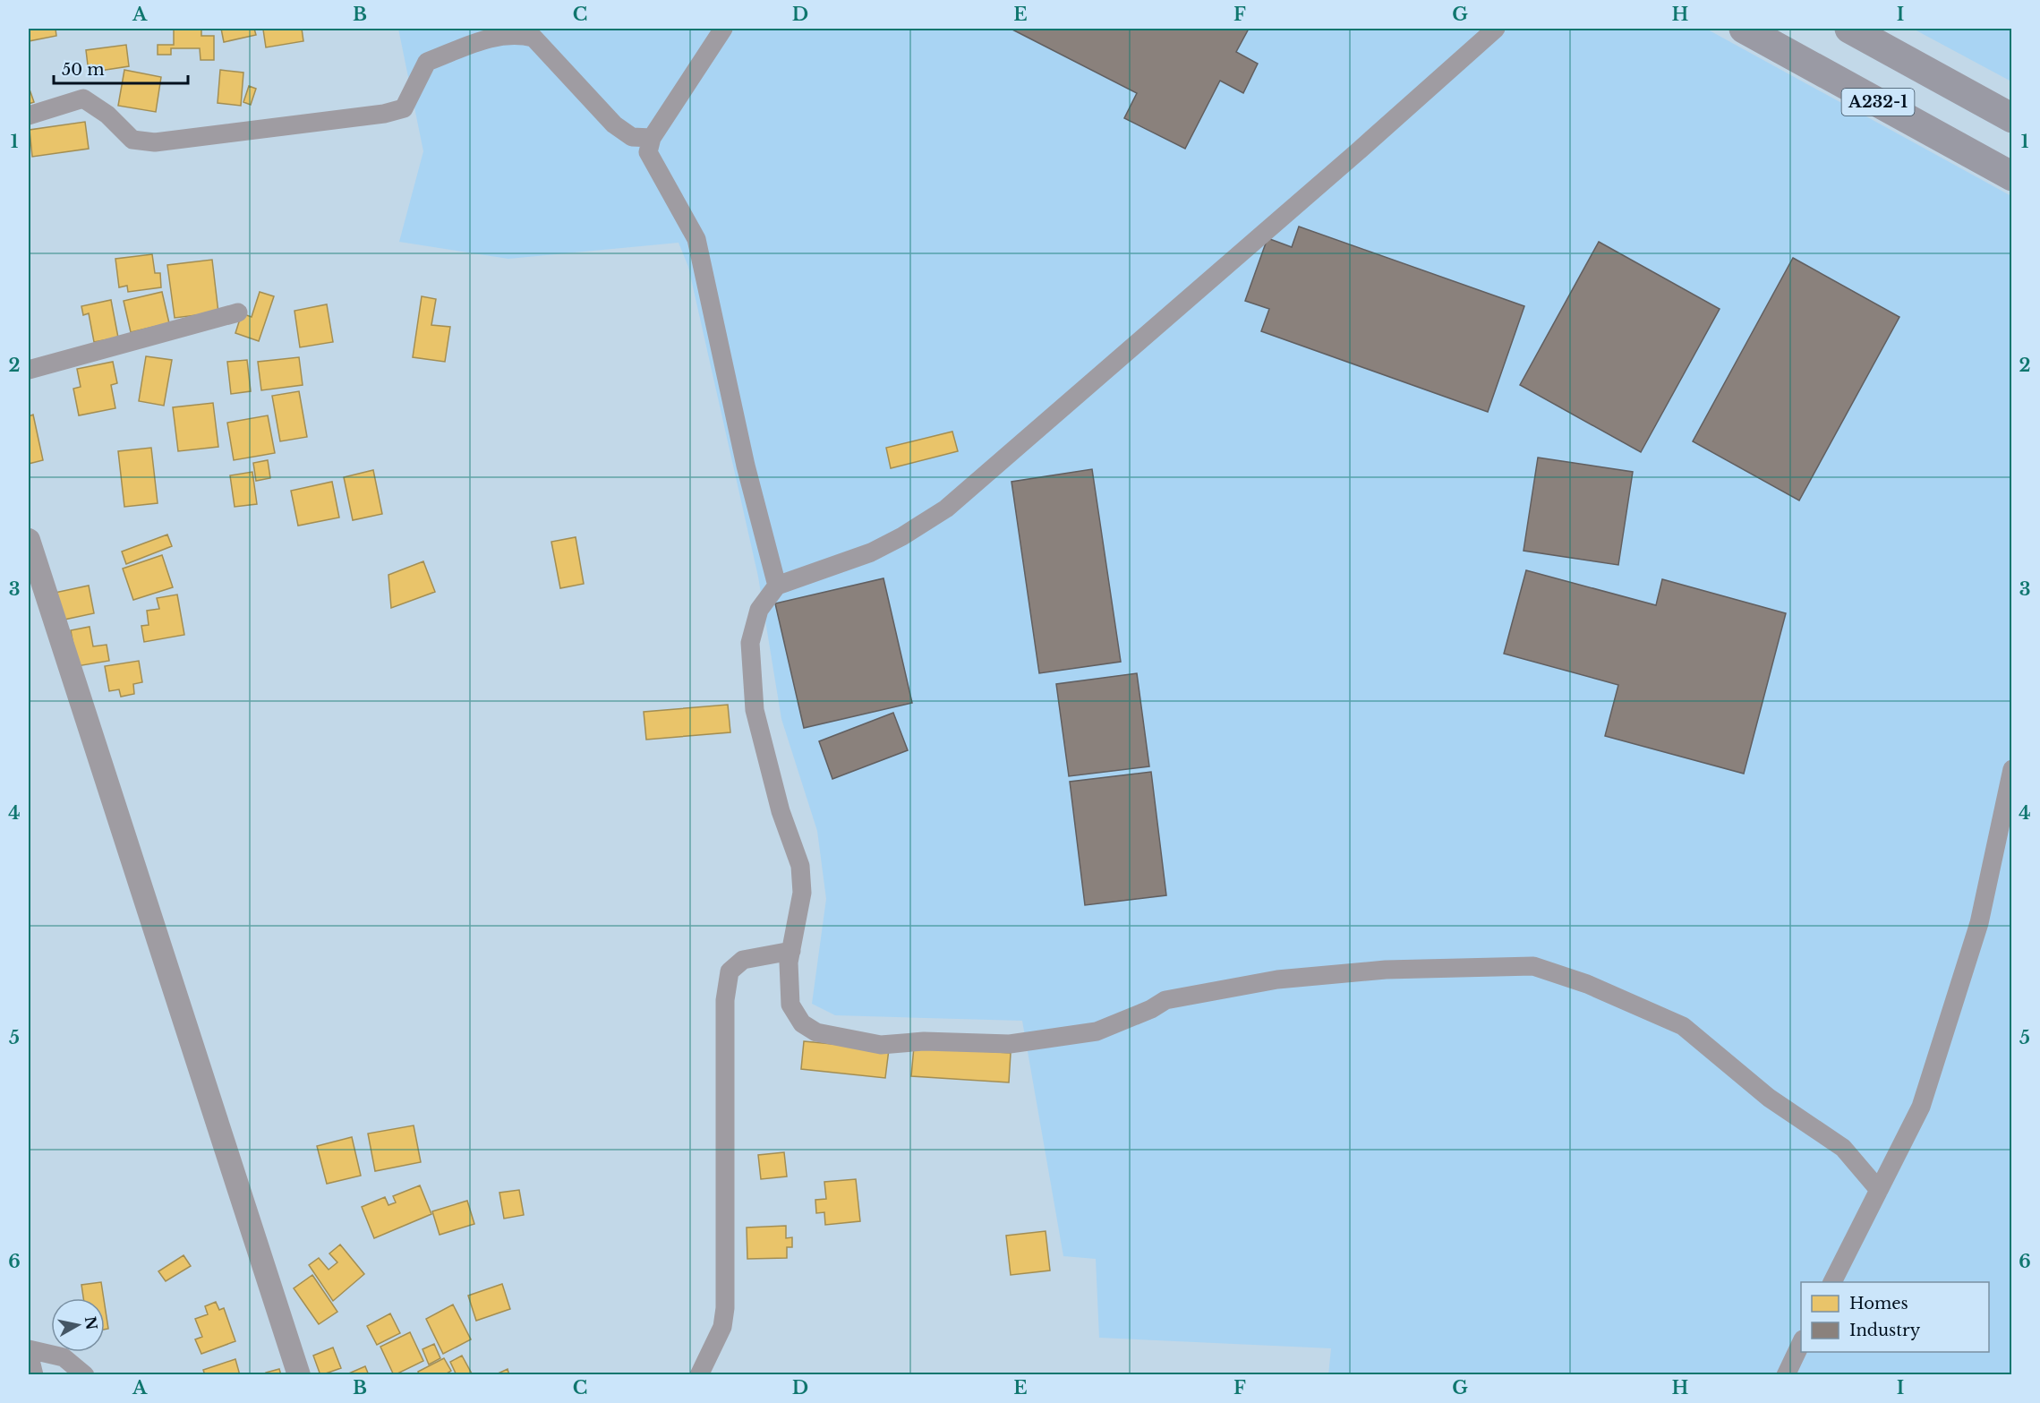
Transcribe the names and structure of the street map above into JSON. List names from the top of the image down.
{
  "streets": {
    "highway": ["A232-1"]
  },
  "legend": ["Homes", "Industry"],
  "scale_bar": "50 m",
  "north": "right",
  "grid": {
    "columns": [
      "A",
      "B",
      "C",
      "D",
      "E",
      "F",
      "G",
      "H",
      "I"
    ],
    "rows": [
      "1",
      "2",
      "3",
      "4",
      "5",
      "6"
    ]
  }
}
